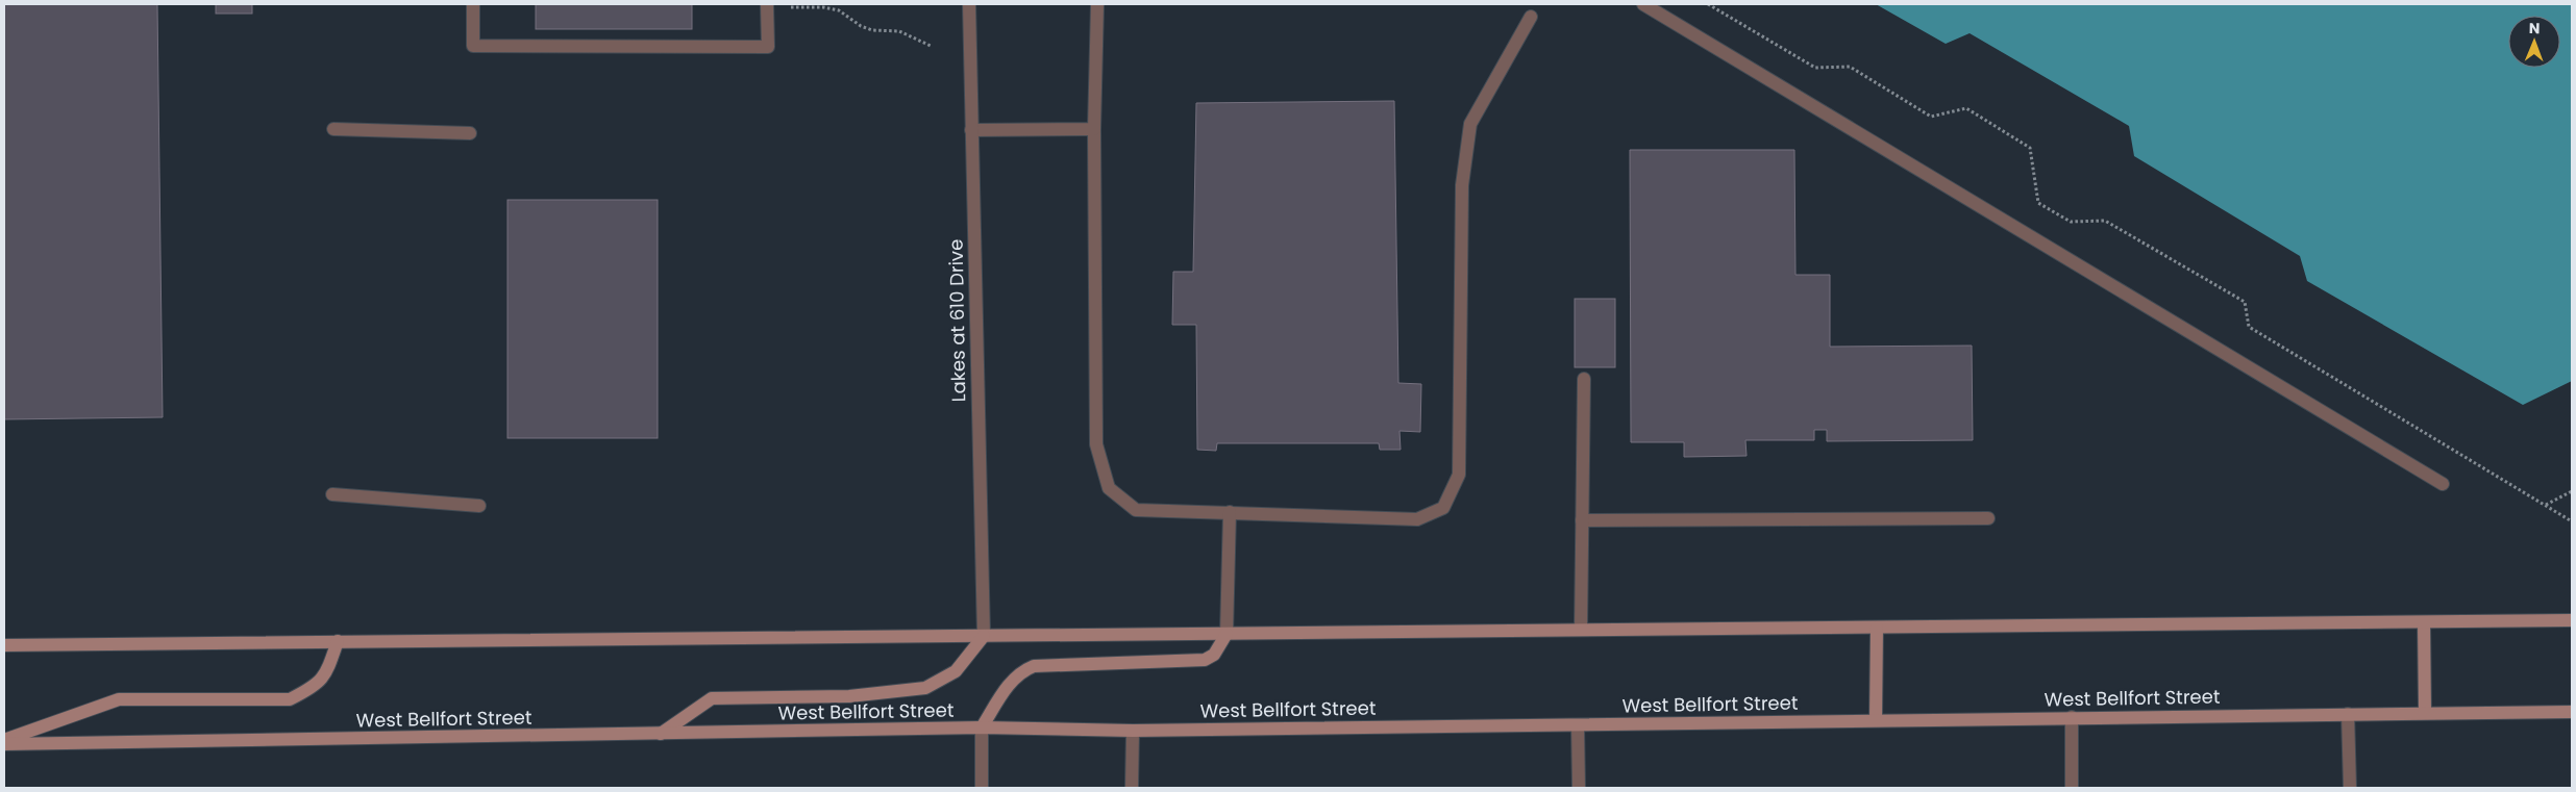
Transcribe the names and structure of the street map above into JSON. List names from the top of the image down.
{
  "streets": {
    "main road": ["West Bellfort Street"],
    "street": ["Lakes at 610 Drive"]
  },
  "north": "top"
}
